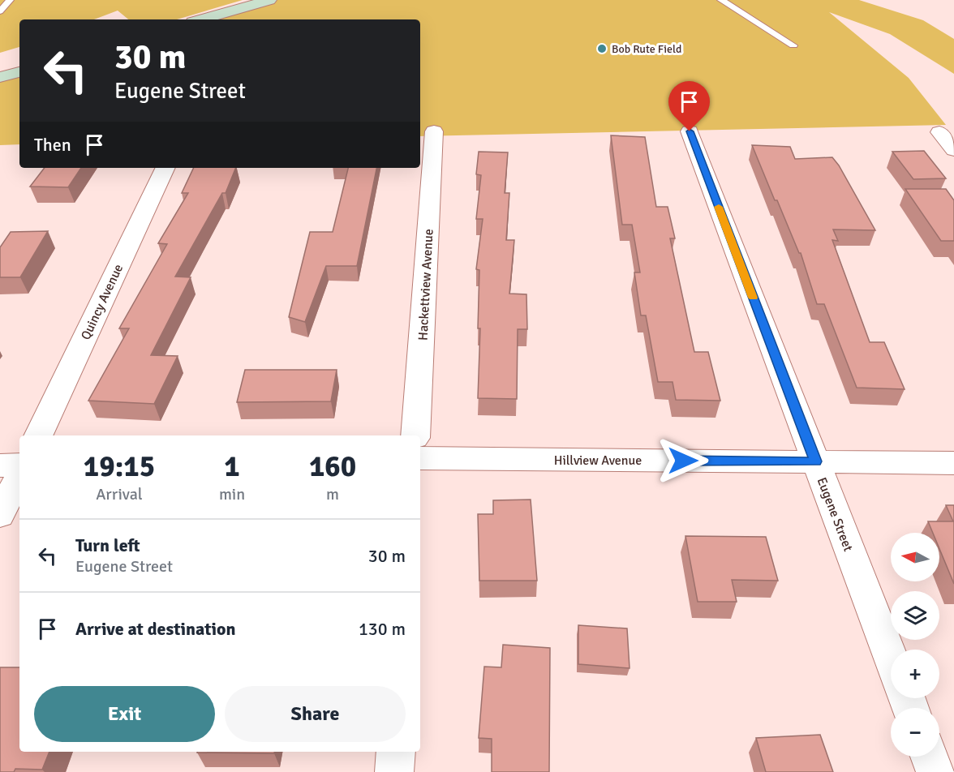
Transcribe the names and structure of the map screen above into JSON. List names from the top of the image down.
{
  "streets": {
    "street": [
      "Hackettview Avenue",
      "Quincy Avenue",
      "Hillview Avenue",
      "Eugene Street"
    ]
  },
  "crossings": [
    ["Hillview Avenue", "Eugene Street"]
  ],
  "places": ["Bob Rute Field"],
  "north": "left",
  "page": {
    "turn": ["30 m", "Eugene Street"],
    "then": "Then",
    "eta": [
      "19:15",
      "Arrival",
      "1",
      "min",
      "160",
      "m"
    ],
    "list": [
      {
        "name": "Turn left",
        "note": "Eugene Street",
        "value": "30 m"
      },
      {
        "name": "Arrive at destination",
        "value": "130 m"
      }
    ],
    "map_buttons": ["+", "−"],
    "buttons": ["Exit", "Share"]
  }
}
